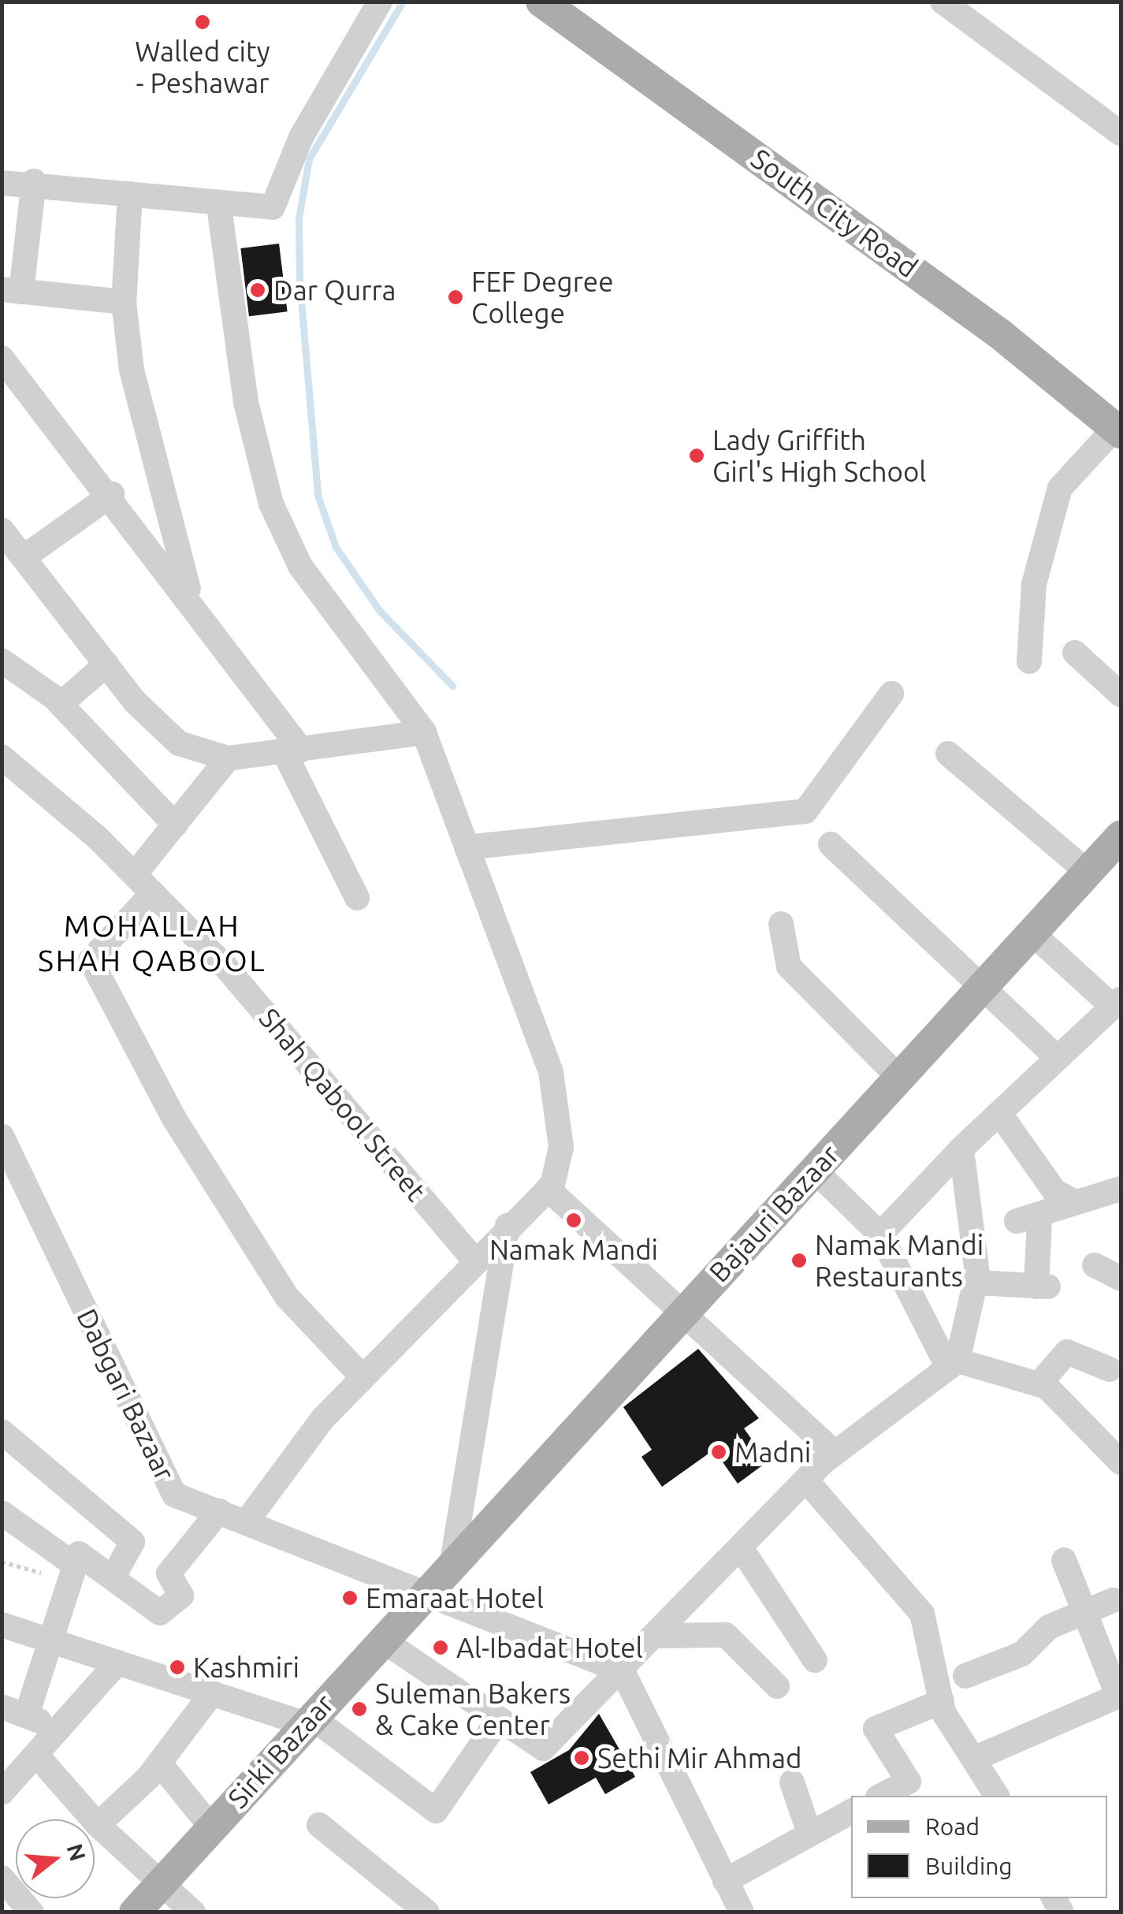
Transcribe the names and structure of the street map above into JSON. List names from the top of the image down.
{
  "streets": {
    "main road": ["South City Road", "Bajauri Bazaar", "Sirki Bazaar"],
    "street": ["Shah Qabool Street", "Dabgari Bazaar"]
  },
  "crossings": [
    ["Bajauri Bazaar", "Dabgari Bazaar"],
    ["Bajauri Bazaar", "Sirki Bazaar"],
    ["Dabgari Bazaar", "Sirki Bazaar"]
  ],
  "districts": ["MOHALLAH SHAH QABOOL"],
  "places": [
    "Walled city - Peshawar",
    "Dar Qurra",
    "FEF Degree College",
    "Lady Griffith Girl's High School",
    "Namak Mandi",
    "Namak Mandi Restaurants",
    "Madni",
    "Emaraat Hotel",
    "Al-Ibadat Hotel",
    "Kashmiri",
    "Suleman Bakers & Cake Center",
    "Sethi Mir Ahmad"
  ],
  "legend": ["Road", "Building"],
  "north": "right"
}
